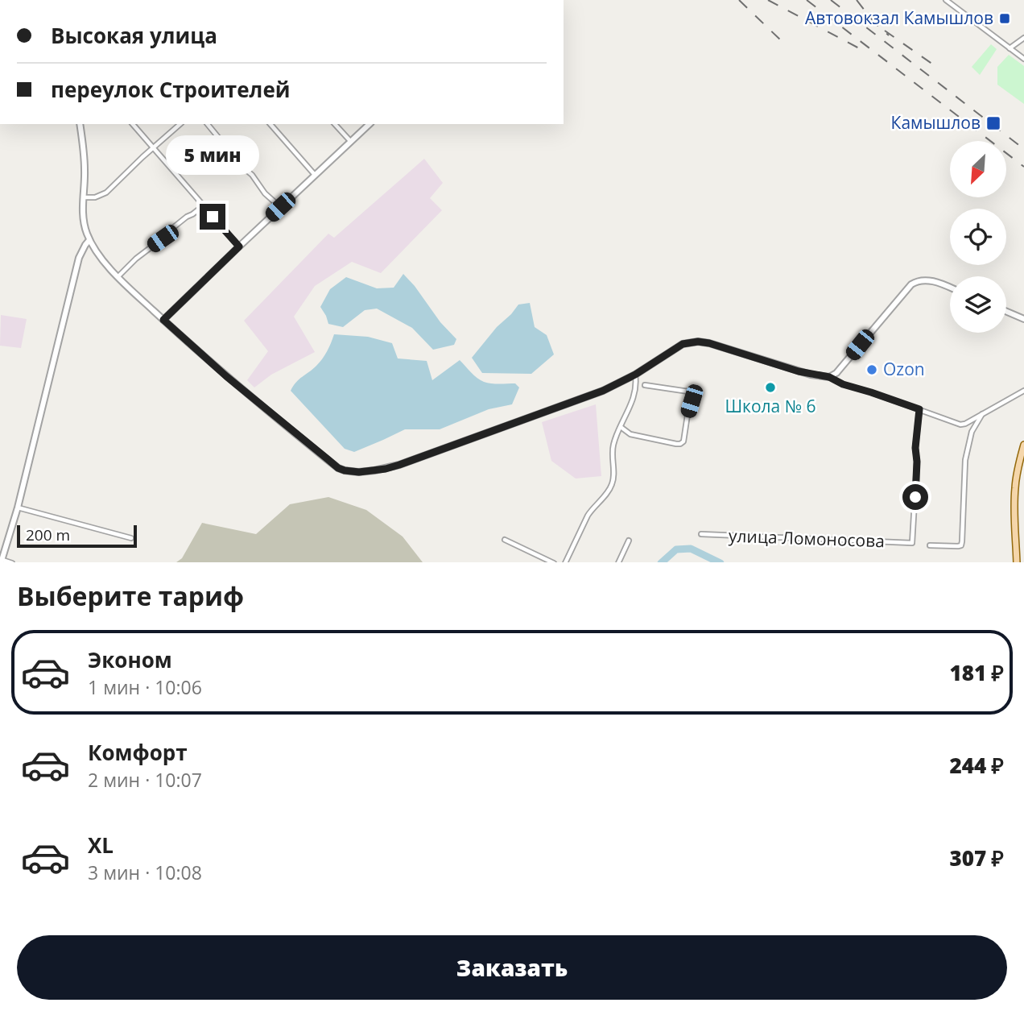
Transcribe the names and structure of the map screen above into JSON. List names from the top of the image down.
{
  "streets": {
    "street": ["улица Ломоносова"]
  },
  "places": {
    "transit": ["Автовокзал Камышлов", "Камышлов"],
    "other": ["Ozon", "Школа № 6"]
  },
  "scale_bar": "200 m",
  "north": "bottom left",
  "page": {
    "banner": ["Высокая улица", "переулок Строителей"],
    "bubble": "5 мин",
    "scale": "200 m",
    "heading": "Выберите тариф",
    "list": [
      {
        "name": "Эконом",
        "note": "1 мин · 10:06",
        "value": "181 ₽"
      },
      {
        "name": "Комфорт",
        "note": "2 мин · 10:07",
        "value": "244 ₽"
      },
      {
        "name": "XL",
        "note": "3 мин · 10:08",
        "value": "307 ₽"
      }
    ],
    "buttons": "Заказать"
  }
}
